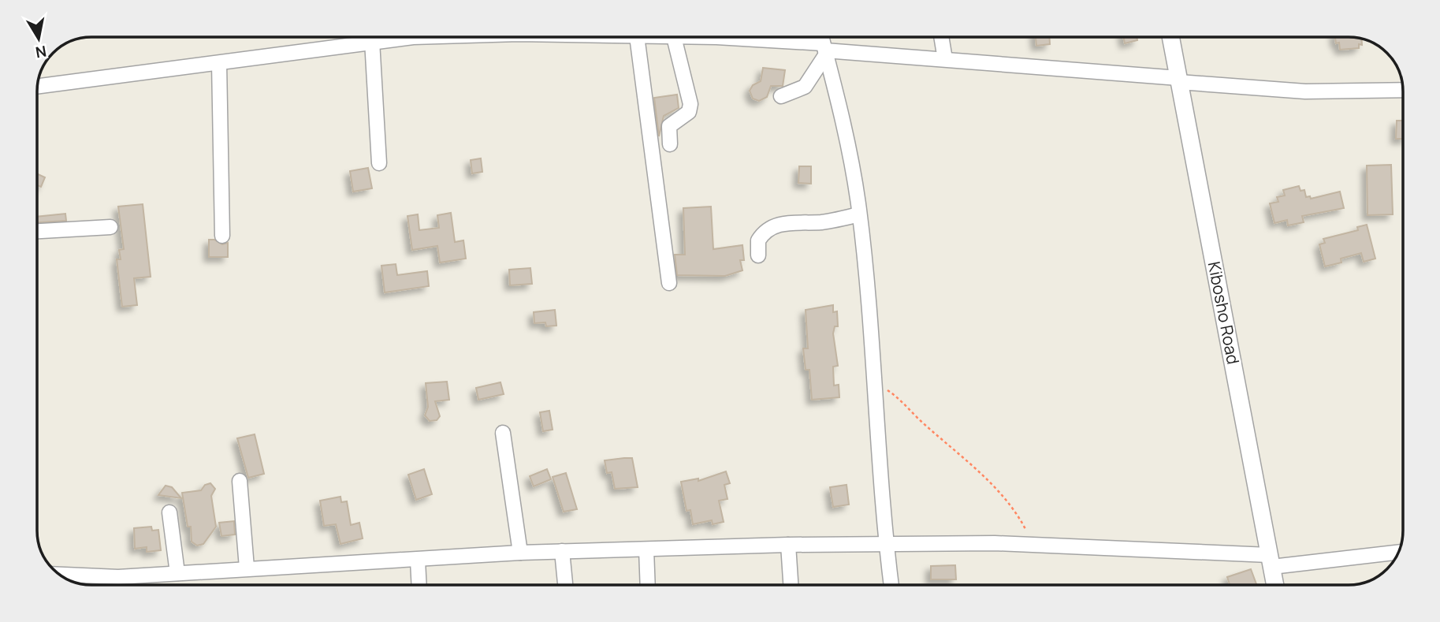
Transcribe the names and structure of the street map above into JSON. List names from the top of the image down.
{
  "streets": {
    "street": ["Kibosho Road"]
  },
  "north": "bottom"
}
